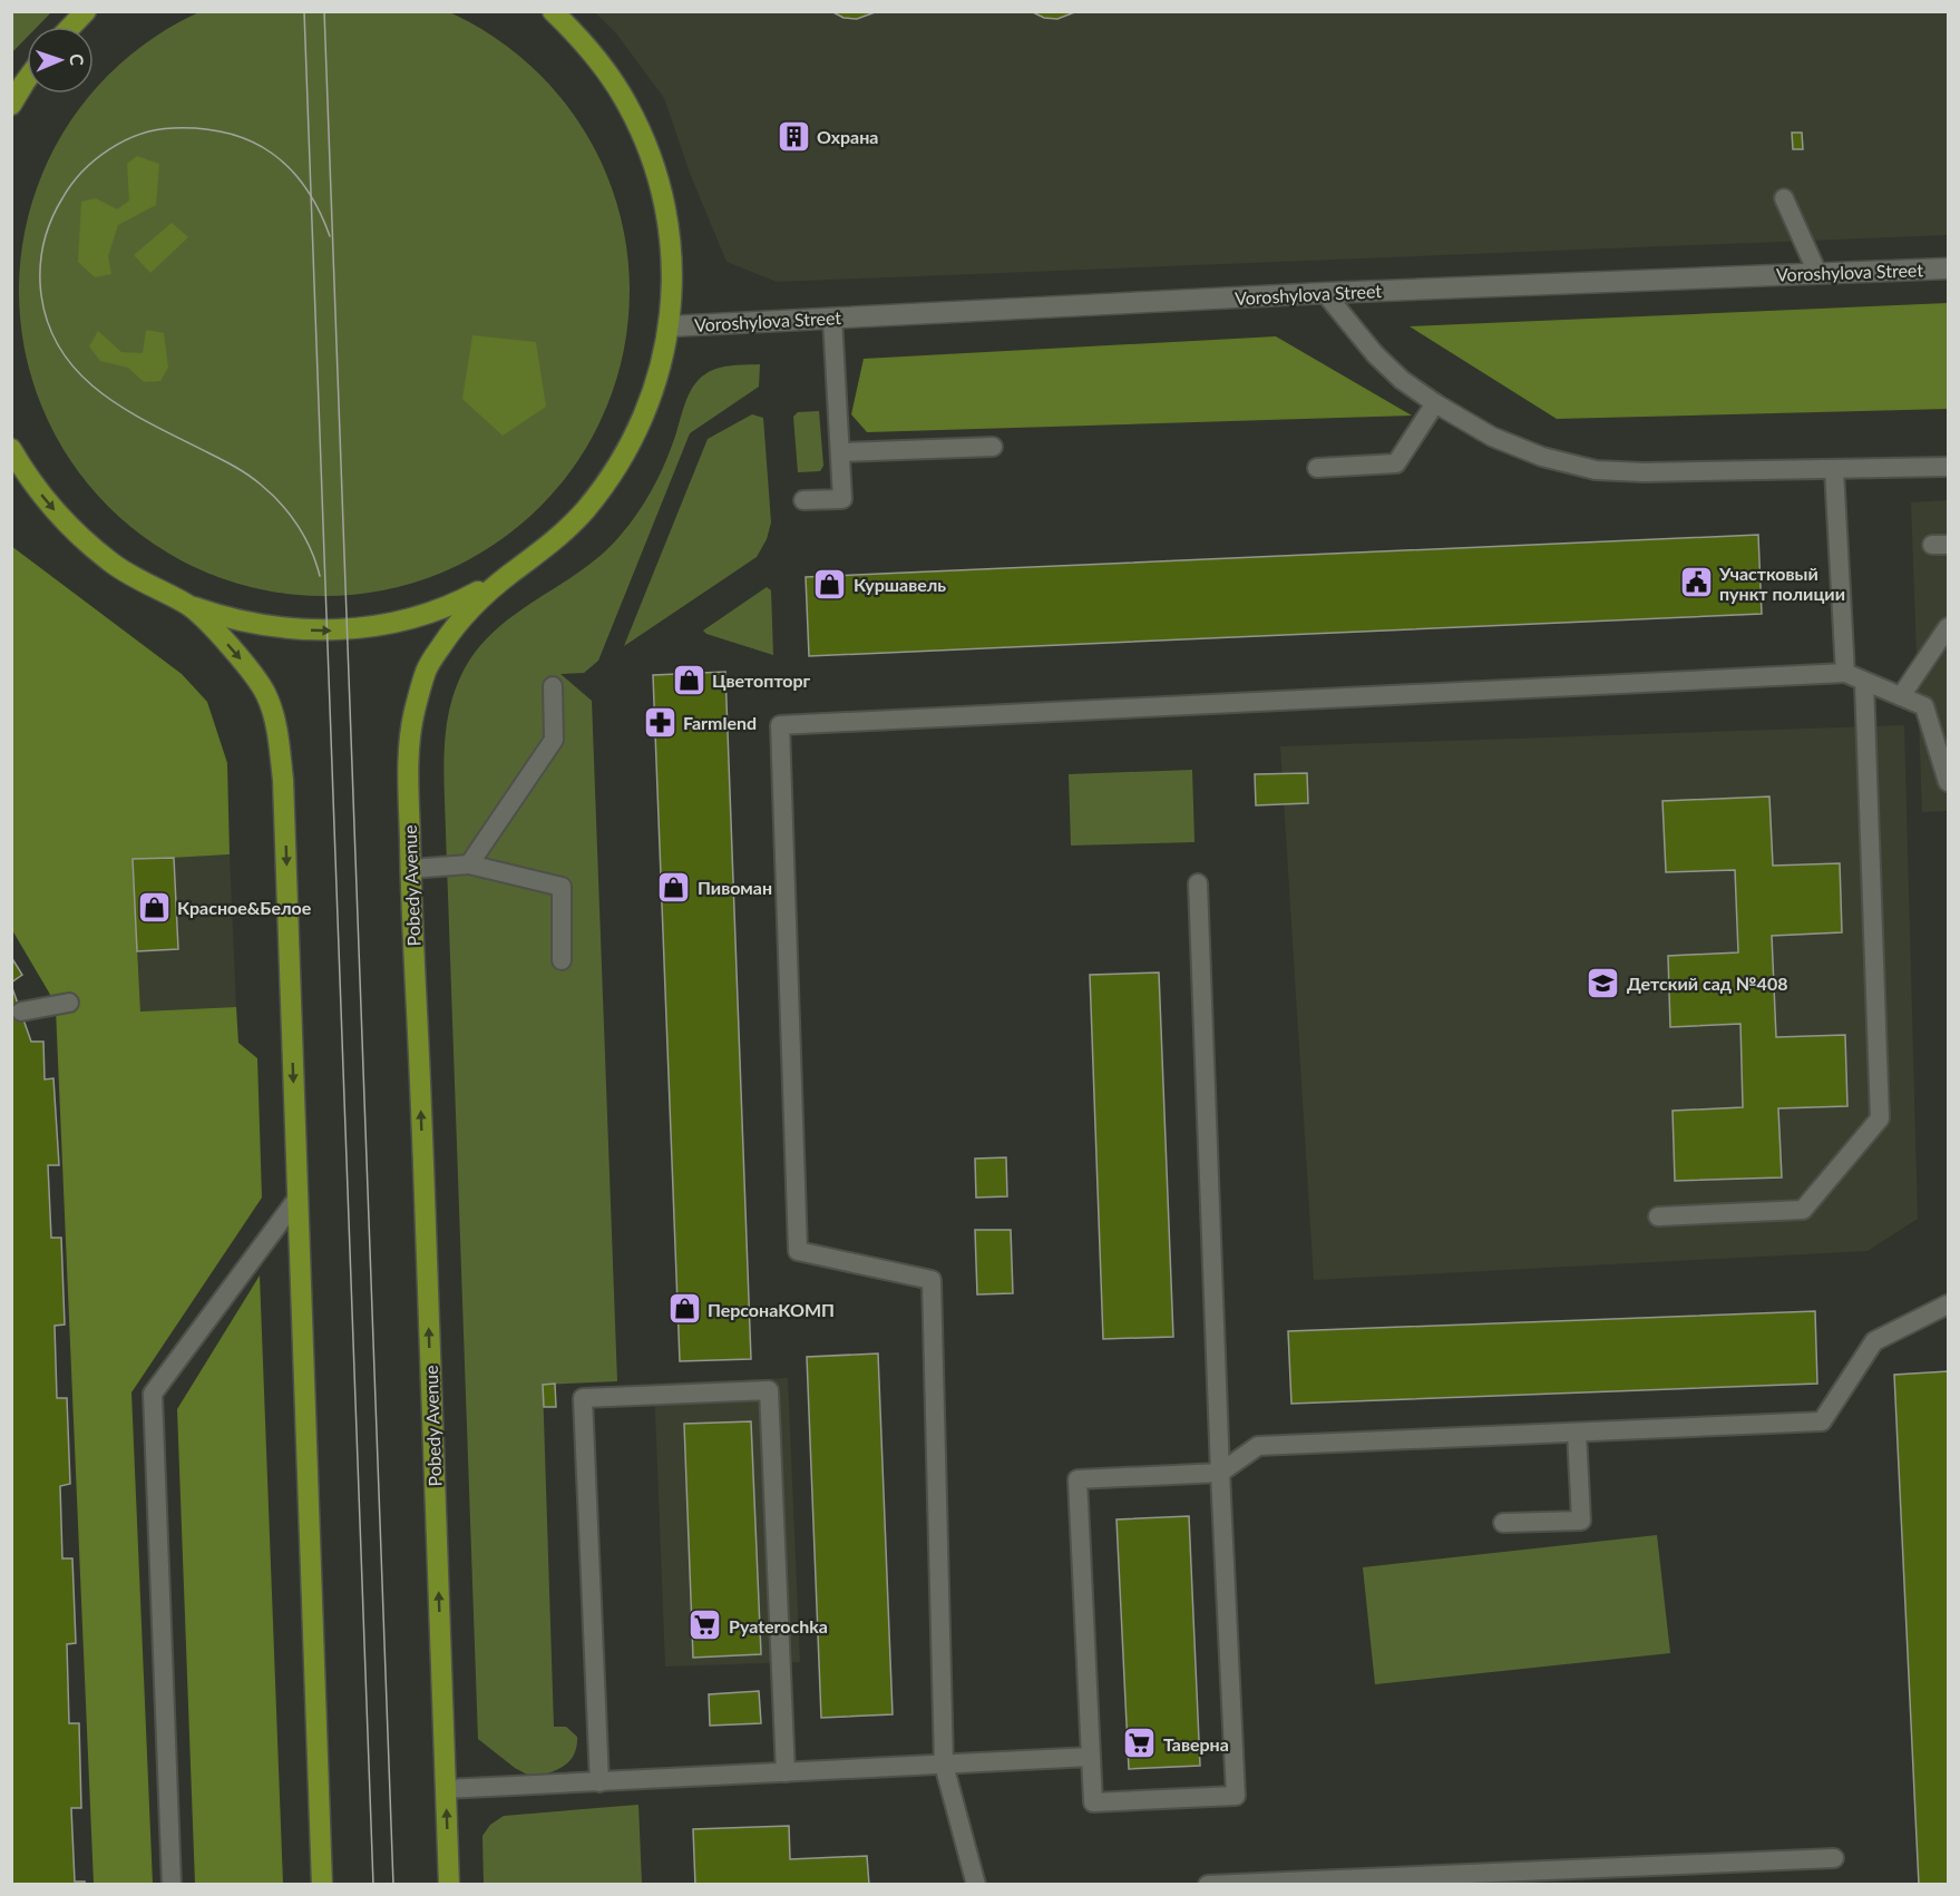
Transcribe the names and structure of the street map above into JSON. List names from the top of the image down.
{
  "streets": {
    "main road": ["Pobedy Avenue"],
    "street": ["Voroshylova Street"]
  },
  "crossings": [
    ["Voroshylova Street", "Pobedy Avenue"]
  ],
  "places": {
    "building": ["Охрана"],
    "public building": ["Участковый пункт полиции"],
    "shop": [
      "Куршавель",
      "Цветопторг",
      "Пивоман",
      "Красное&Белое",
      "ПерсонаКОМП"
    ],
    "pharmacy": ["Farmlend"],
    "school or university": ["Детский сад №408"],
    "supermarket": ["Pyaterochka", "Таверна"]
  },
  "north": "right"
}
